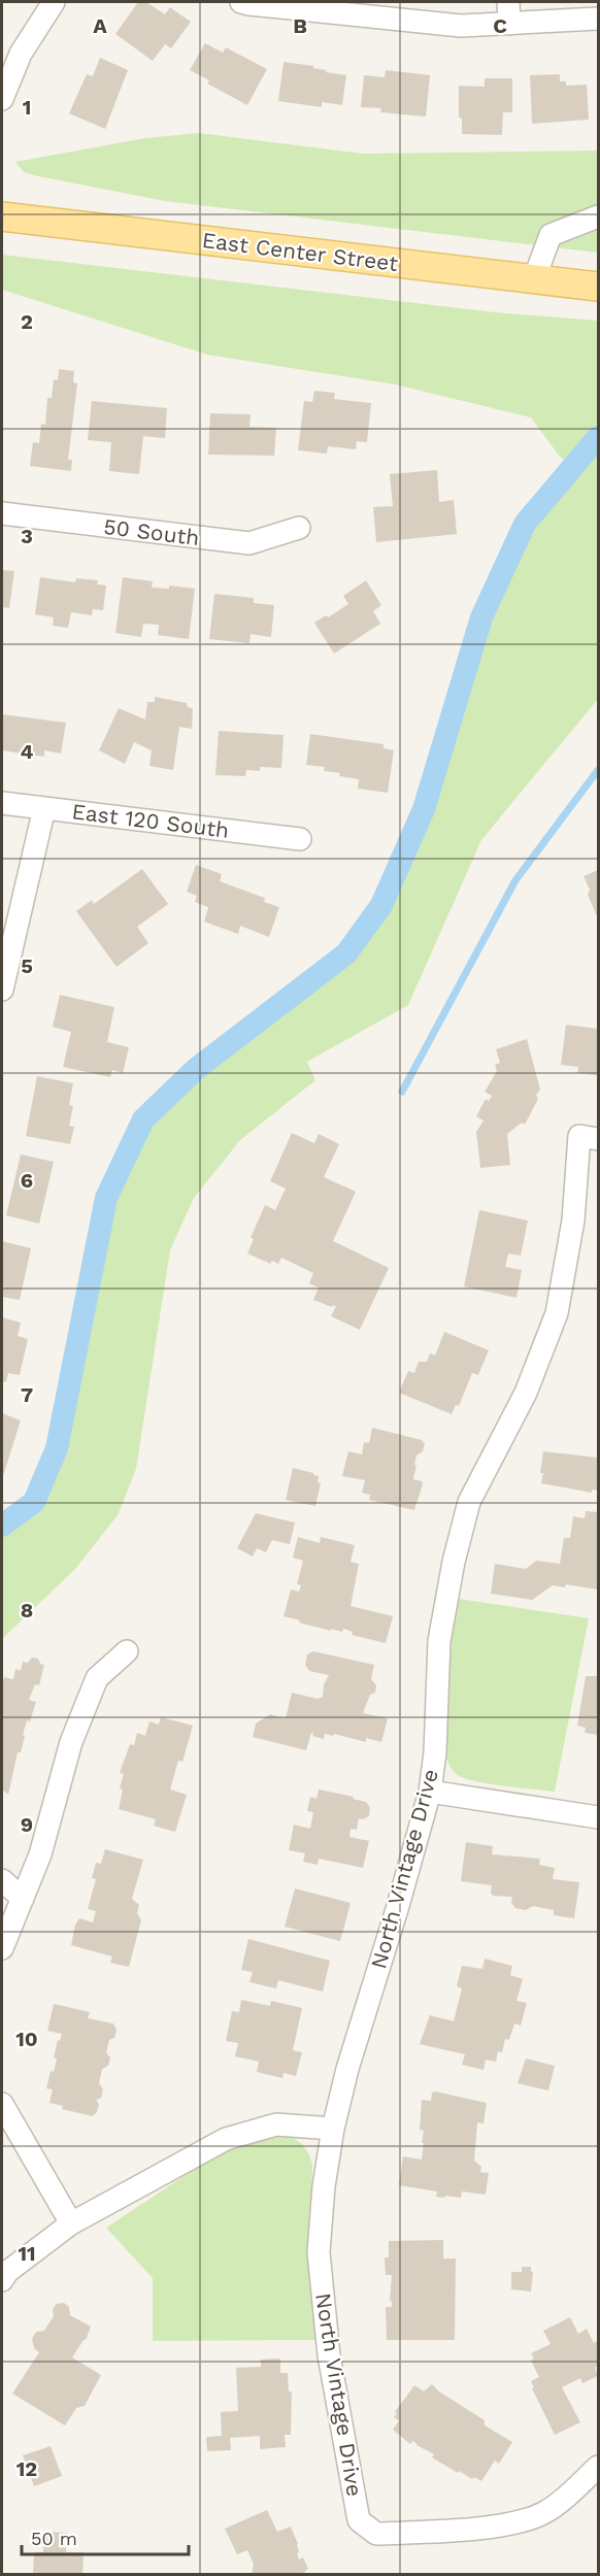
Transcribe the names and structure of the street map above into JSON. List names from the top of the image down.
{
  "streets": {
    "main road": ["East Center Street"],
    "street": ["50 South", "East 120 South", "North Vintage Drive"]
  },
  "scale_bar": "50 m",
  "grid": {
    "columns": ["A", "B", "C"],
    "rows": [
      "1",
      "2",
      "3",
      "4",
      "5",
      "6",
      "7",
      "8",
      "9",
      "10",
      "11",
      "12"
    ]
  }
}
